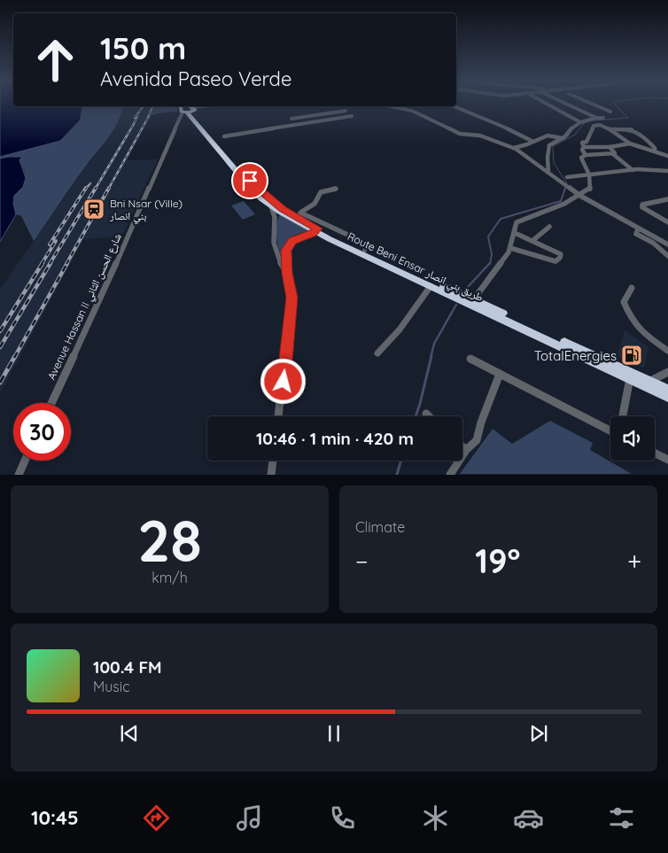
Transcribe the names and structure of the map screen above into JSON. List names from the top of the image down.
{
  "streets": {
    "highway": ["Route Beni Ensar طريق بني انصار"],
    "street": ["Avenue Hassan II شارع الحسن الثاني"]
  },
  "crossings": [
    ["Route Beni Ensar طريق بني انصار", "Avenue Hassan II شارع الحسن الثاني"]
  ],
  "places": {
    "station": ["Bni Nsar (Ville) بني انصار"],
    "fuel station": ["TotalEnergies"]
  },
  "page": {
    "turn": ["150 m", "Avenida Paseo Verde"],
    "limit": "30",
    "trip": "10:46 · 1 min · 420 m",
    "tile": [
      ["28", "km/h"],
      "Climate"
    ],
    "heat": ["−", "19°", "+"],
    "song": ["100.4 FM", "Music"],
    "tabs": "10:45"
  }
}
